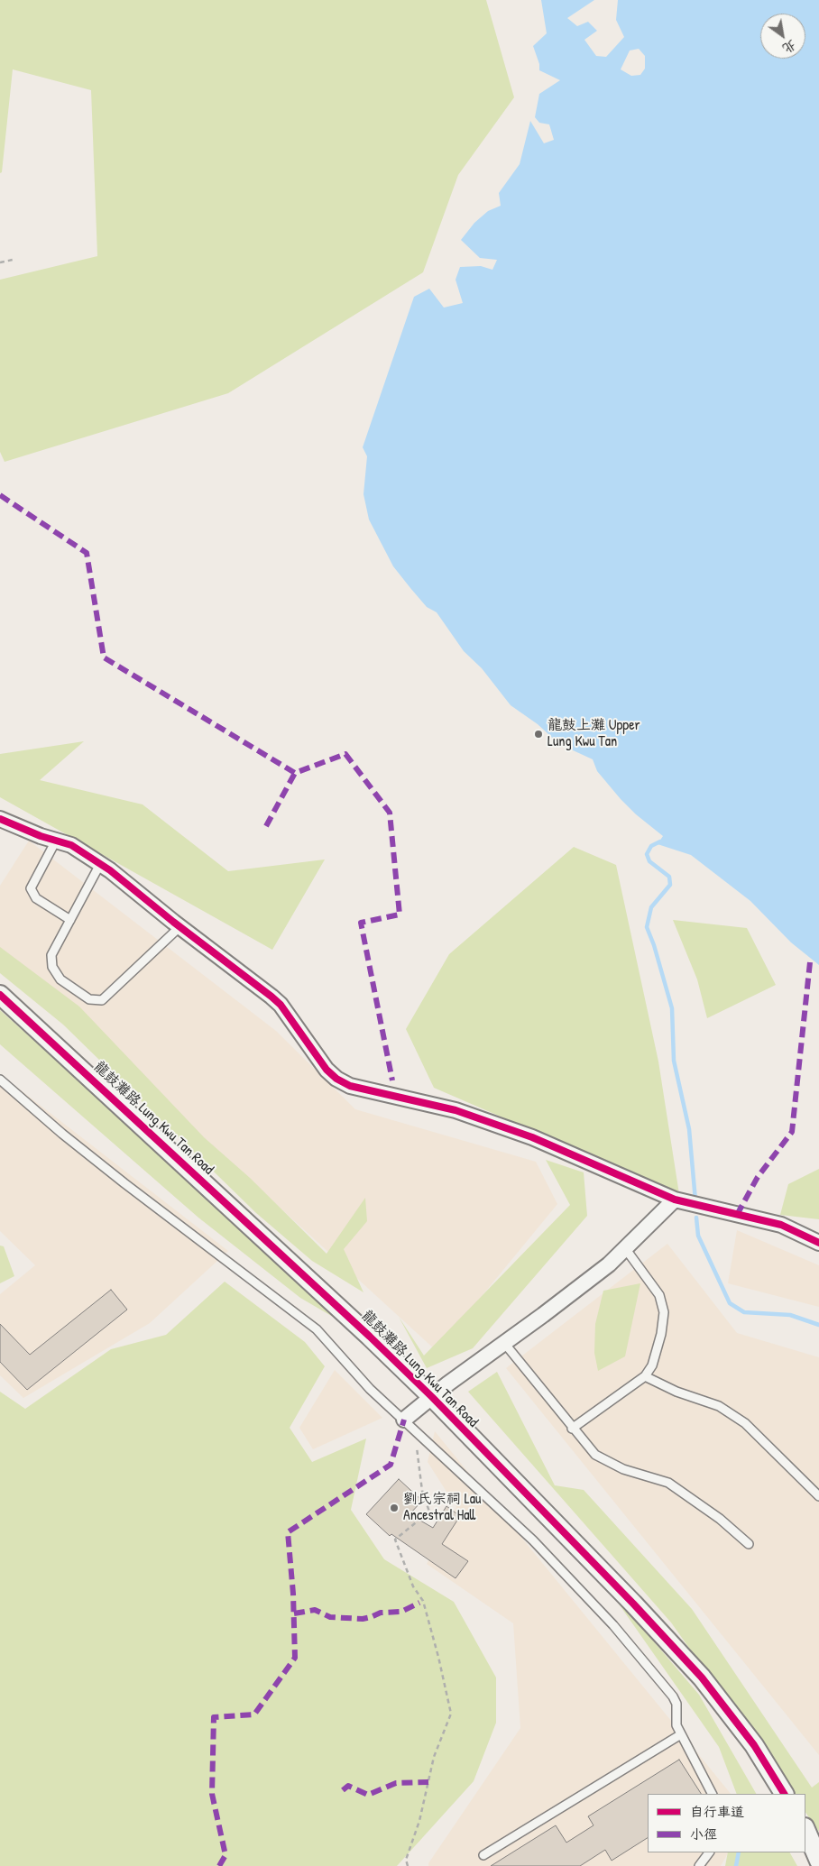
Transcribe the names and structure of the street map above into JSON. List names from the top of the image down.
{
  "streets": {
    "street": ["龍鼓灘路 Lung Kwu Tan Road"]
  },
  "places": ["龍鼓上灘 Upper Lung Kwu Tan", "劉氏宗祠 Lau Ancestral Hall"],
  "legend": ["自行車道", "小徑"],
  "north": "bottom right"
}
